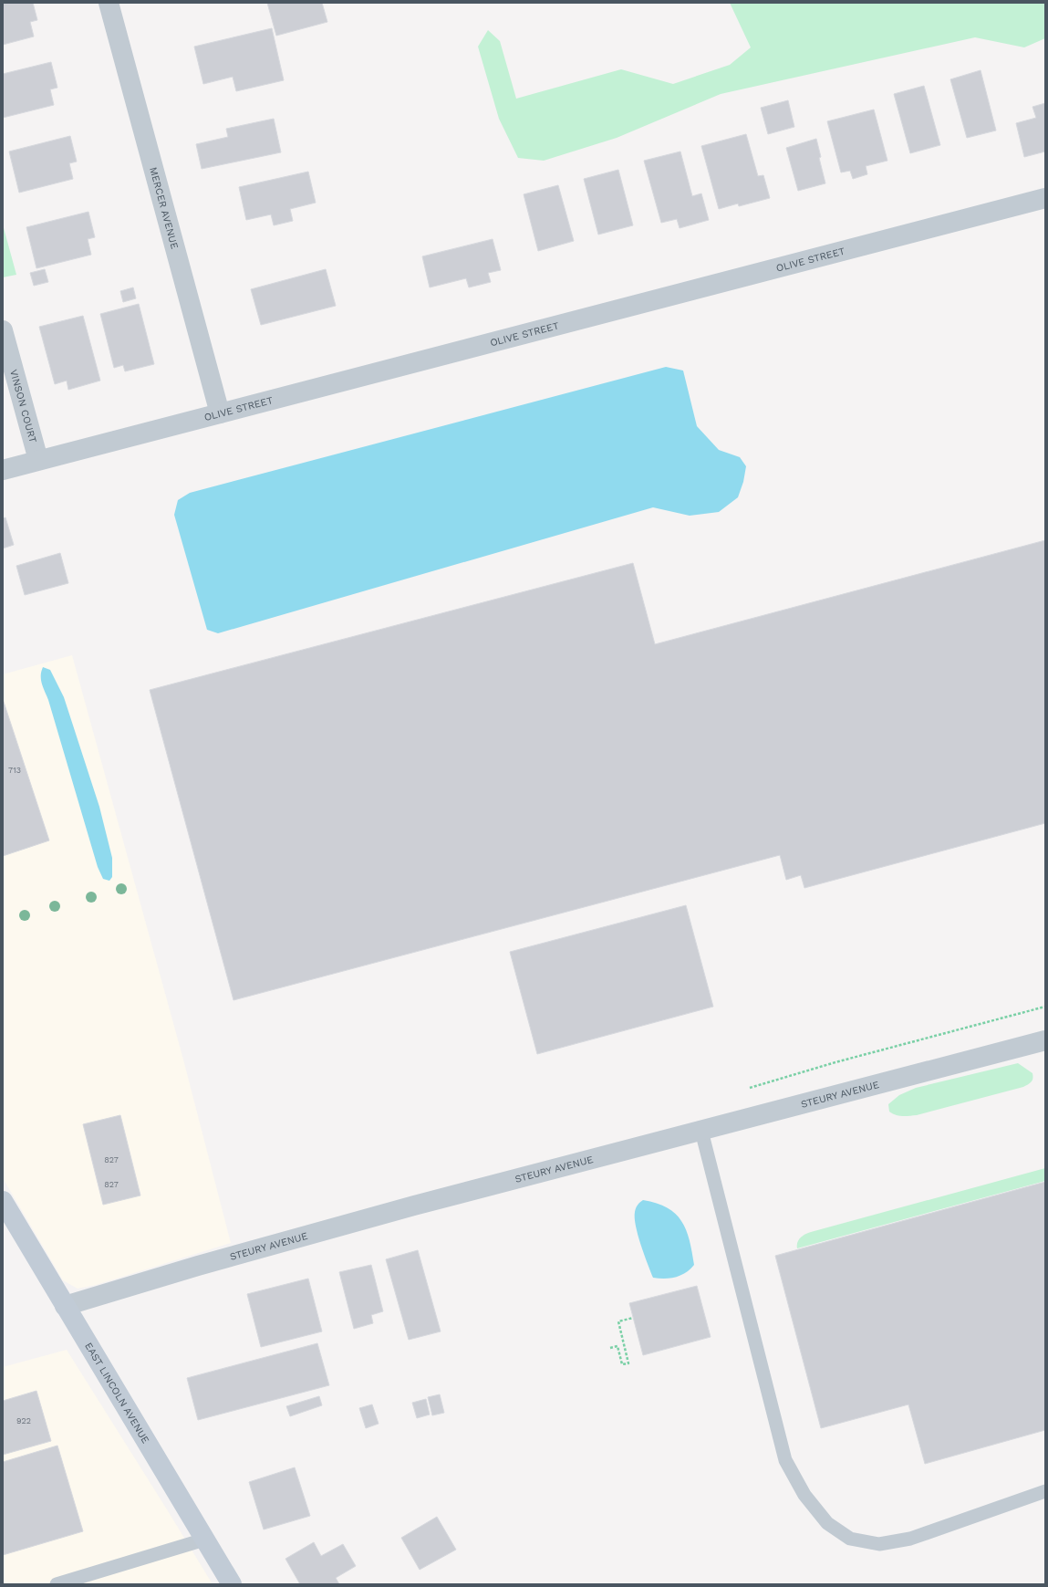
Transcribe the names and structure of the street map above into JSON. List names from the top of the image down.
{
  "streets": {
    "main road": ["EAST LINCOLN AVENUE"],
    "street": [
      "MERCER AVENUE",
      "OLIVE STREET",
      "VINSON COURT",
      "STEURY AVENUE"
    ]
  },
  "crossings": [
    ["MERCER AVENUE", "OLIVE STREET"],
    ["OLIVE STREET", "VINSON COURT"],
    ["STEURY AVENUE", "EAST LINCOLN AVENUE"]
  ],
  "house_numbers": [
    "713",
    "827",
    "827",
    "922"
  ]
}
